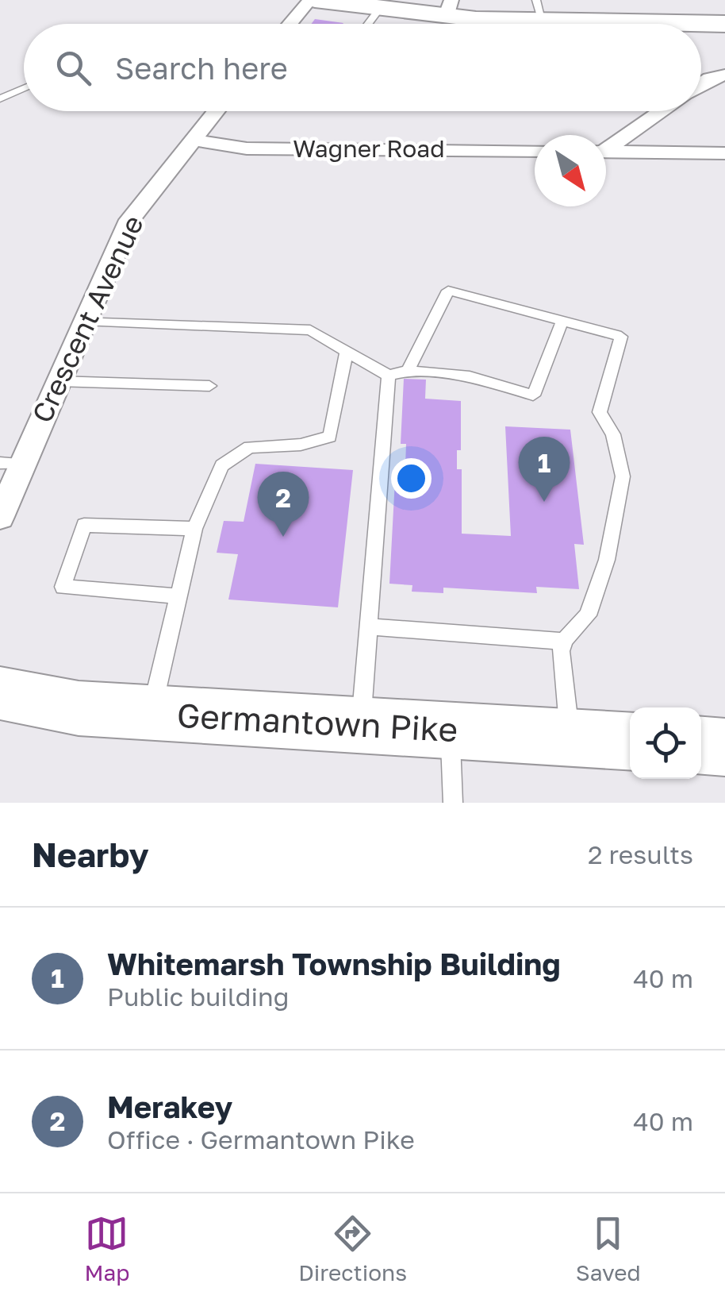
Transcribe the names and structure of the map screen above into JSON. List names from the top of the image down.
{
  "streets": {
    "main road": ["Germantown Pike"],
    "street": ["Wagner Road", "Crescent Avenue"]
  },
  "crossings": [
    ["Wagner Road", "Crescent Avenue"]
  ],
  "north": "bottom right",
  "page": {
    "search": "Search here",
    "pins": ["1", "2"],
    "heading": ["Nearby", "2 results"],
    "list": [
      {
        "mark": "1",
        "name": "Whitemarsh Township Building",
        "note": "Public building",
        "value": "40 m"
      },
      {
        "mark": "2",
        "name": "Merakey",
        "note": "Office · Germantown Pike",
        "value": "40 m"
      }
    ],
    "nav": ["Map", "Directions", "Saved"]
  }
}
